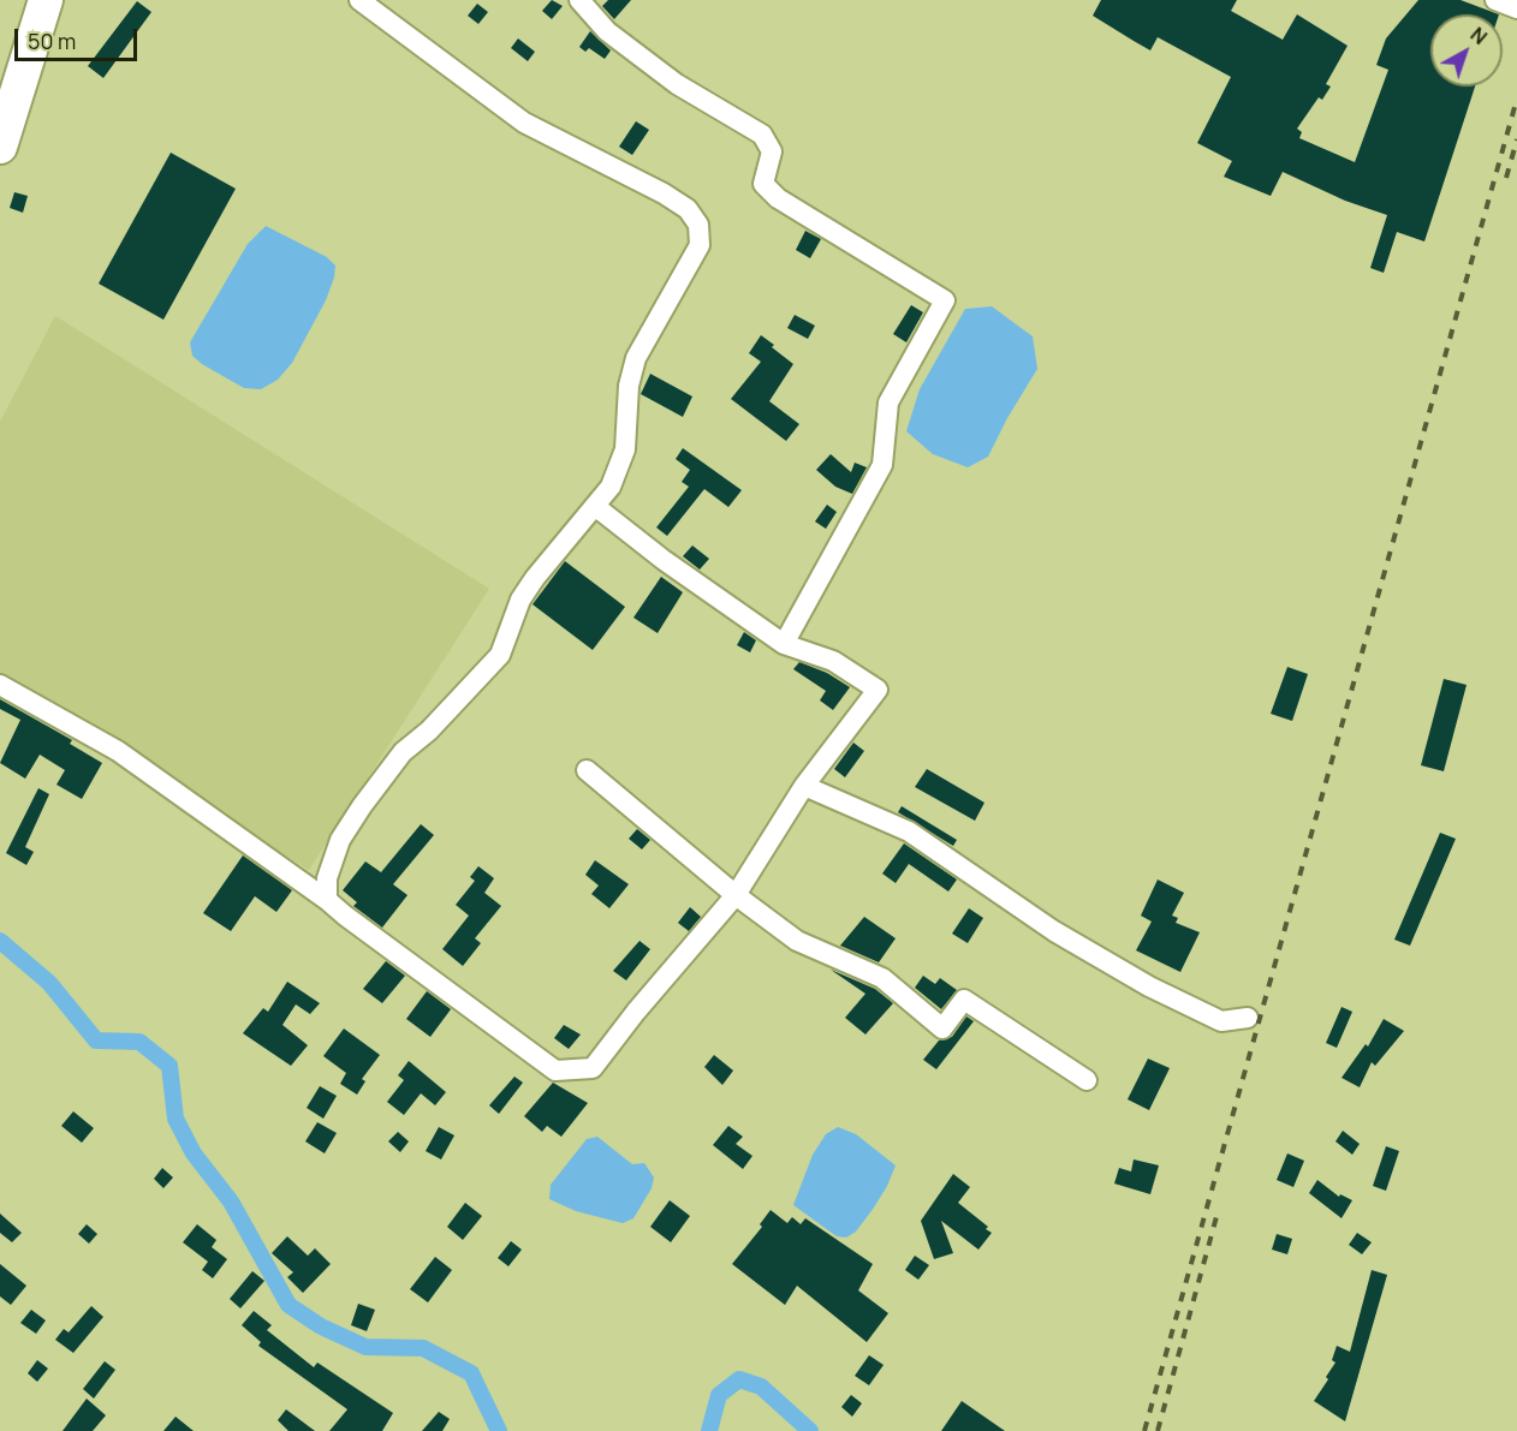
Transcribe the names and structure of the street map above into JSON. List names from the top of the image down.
{
  "scale_bar": "50 m",
  "north": "top right"
}
